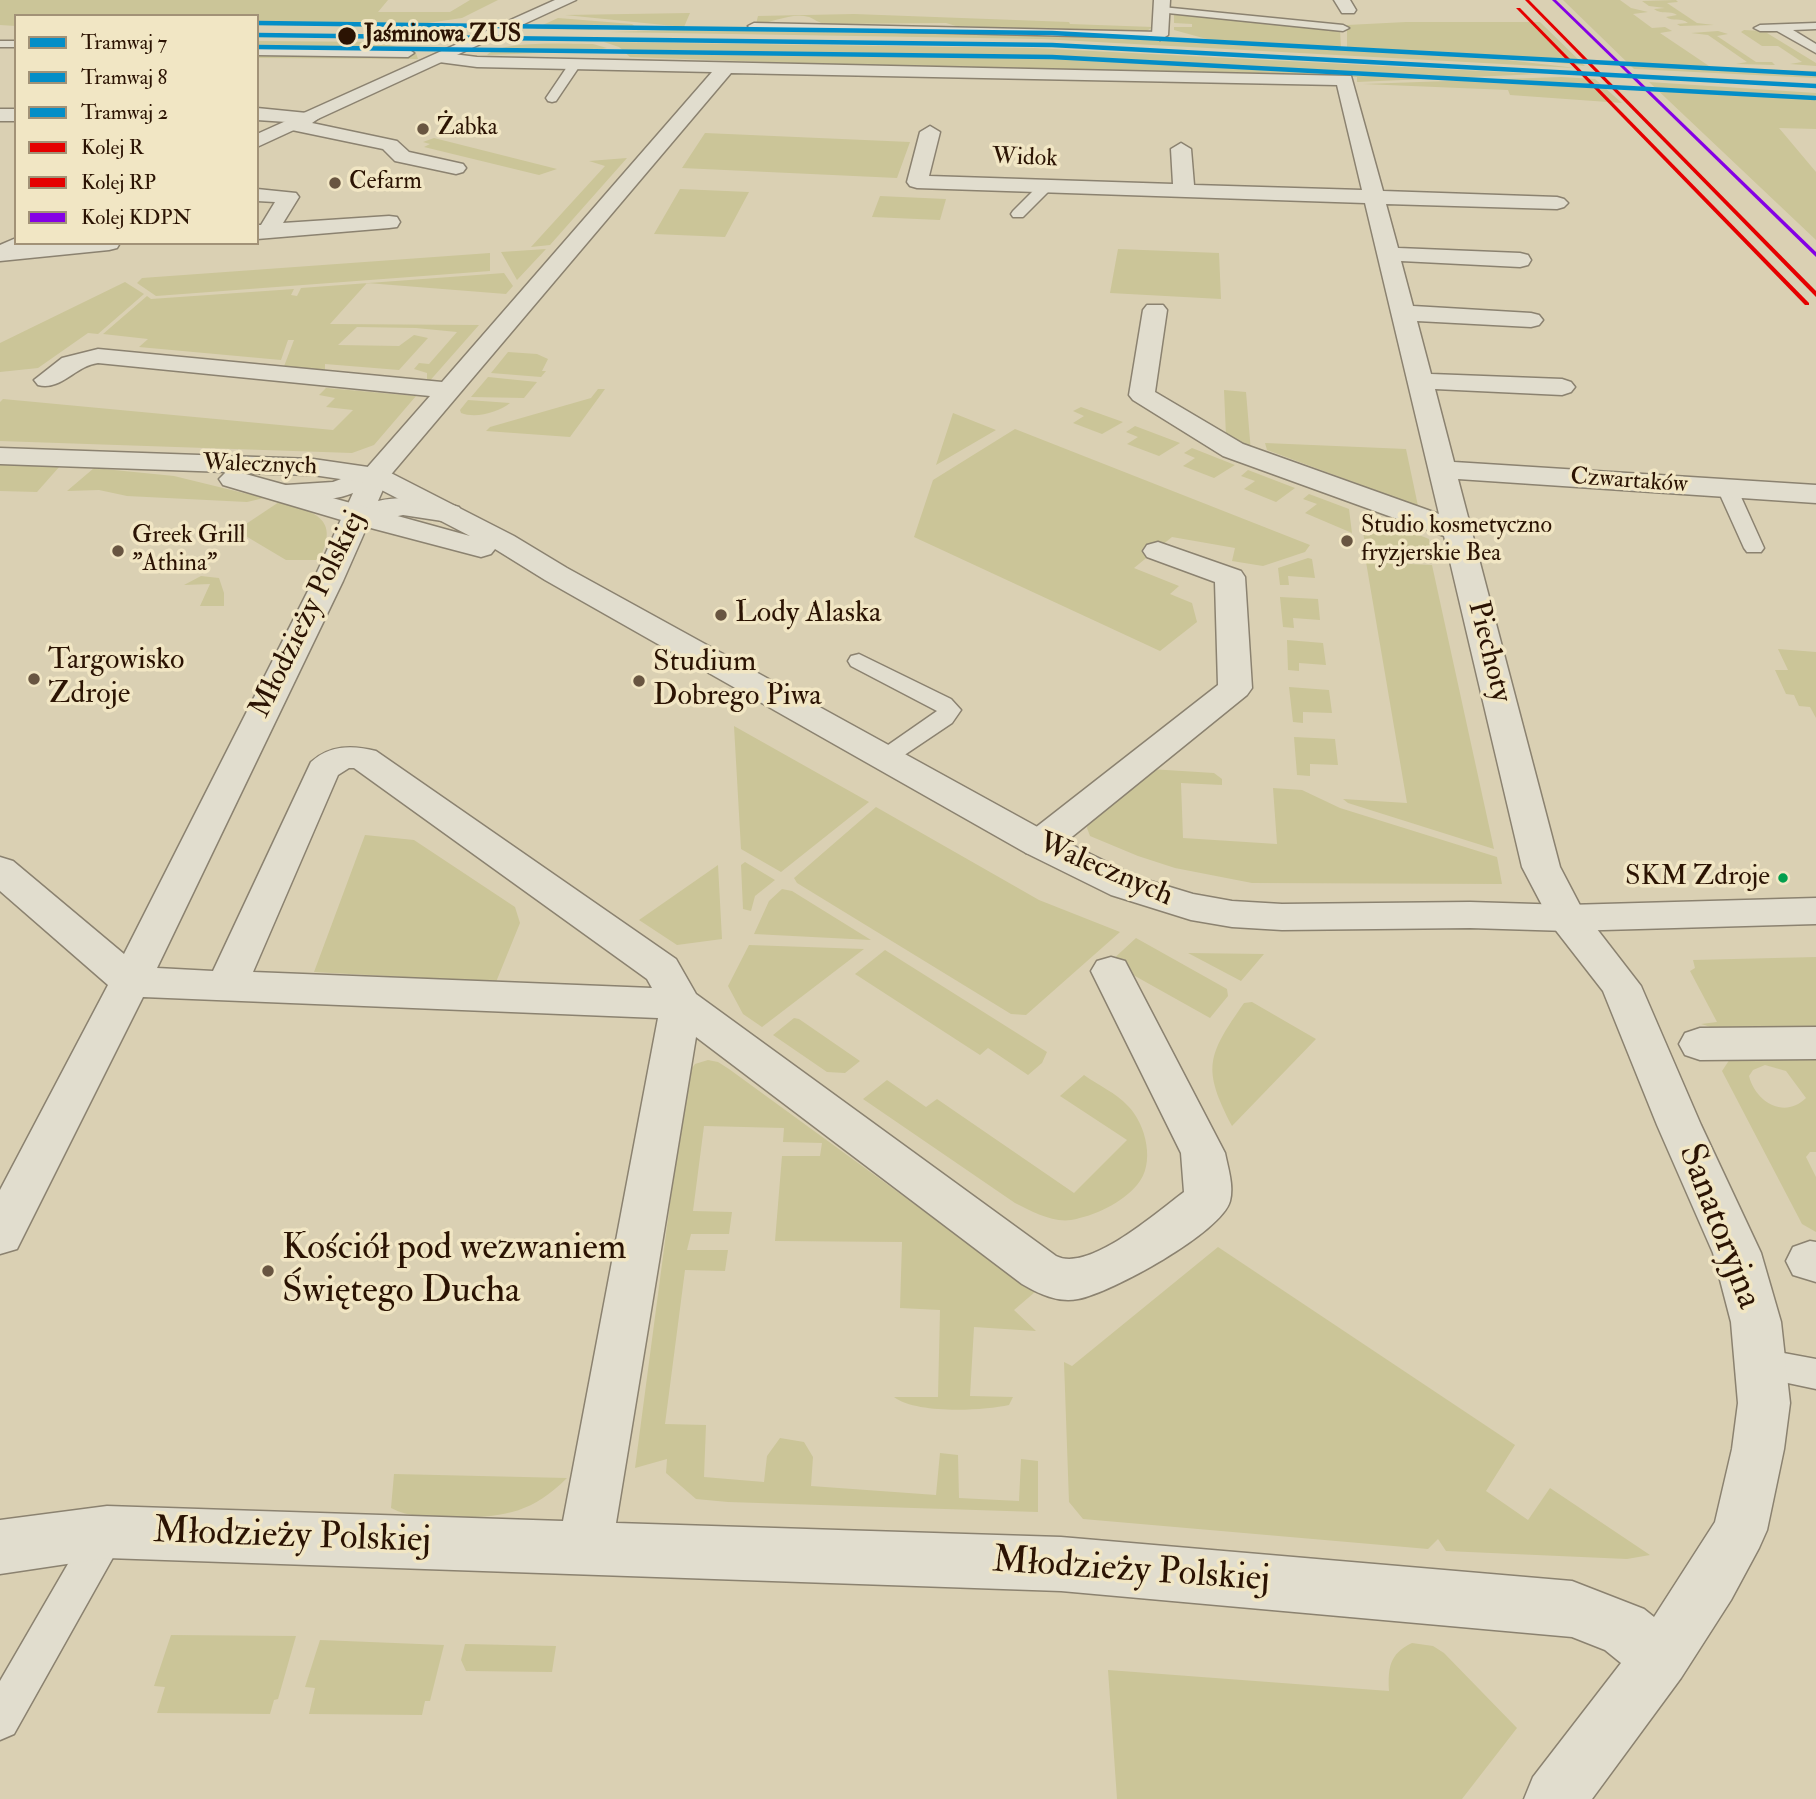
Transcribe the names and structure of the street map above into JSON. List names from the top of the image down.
{
  "streets": {
    "street": [
      "Widok",
      "Walecznych",
      "Czwartaków",
      "Młodzieży Polskiej",
      "Piechoty",
      "Sanatoryjna"
    ]
  },
  "crossings": [
    ["Widok", "Piechoty"],
    ["Walecznych", "Młodzieży Polskiej"],
    ["Walecznych", "Piechoty"],
    ["Walecznych", "Sanatoryjna"],
    ["Czwartaków", "Piechoty"],
    ["Młodzieży Polskiej", "Piechoty"],
    ["Młodzieży Polskiej", "Sanatoryjna"],
    ["Piechoty", "Sanatoryjna"]
  ],
  "places": [
    "Jaśminowa ZUS",
    "Żabka",
    "Cefarm",
    "Studio kosmetyczno fryzjerskie Bea",
    "Greek Grill \"Athina\"",
    "Lody Alaska",
    "Targowisko Zdroje",
    "Studium Dobrego Piwa",
    "SKM Zdroje",
    "Kościół pod wezwaniem Świętego Ducha"
  ],
  "lines": [
    "rail line R",
    "rail line KDPN",
    "rail line RP",
    "tram line 2",
    "tram line 7",
    "tram line 8"
  ],
  "legend": [
    "Tramwaj 7",
    "Tramwaj 8",
    "Tramwaj 2",
    "Kolej R",
    "Kolej RP",
    "Kolej KDPN"
  ]
}
